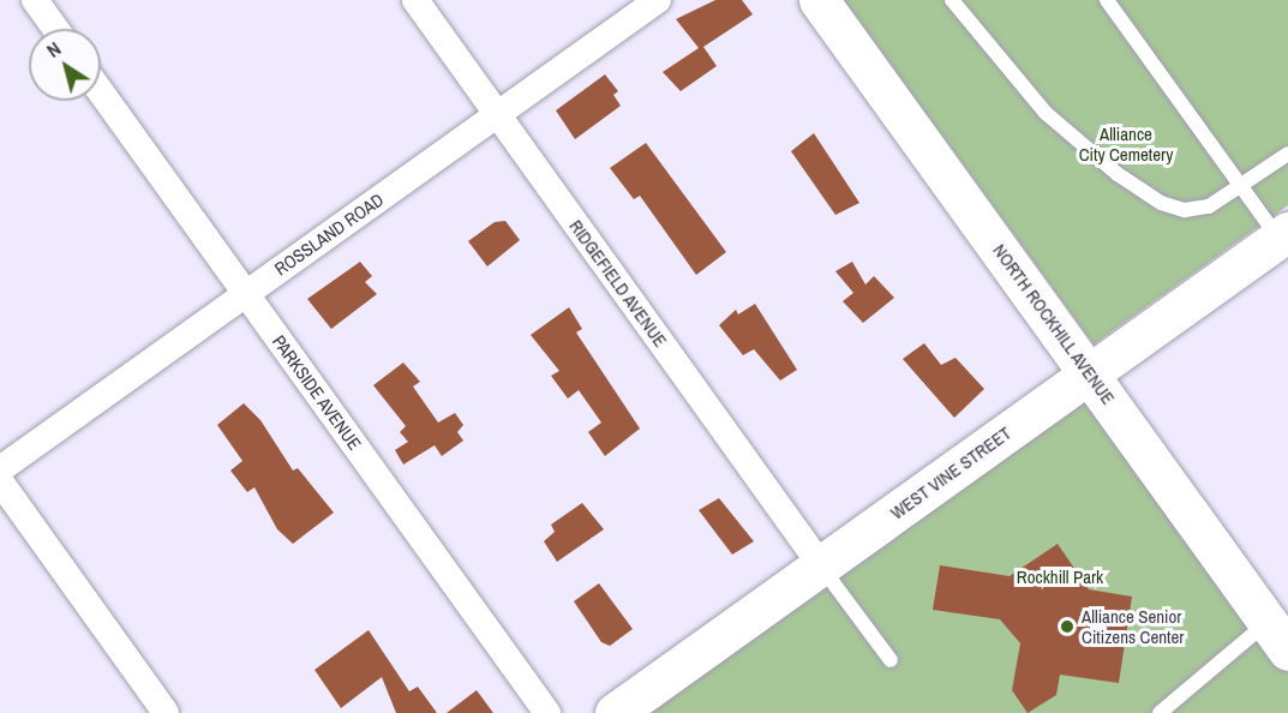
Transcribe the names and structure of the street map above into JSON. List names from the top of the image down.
{
  "streets": {
    "street": [
      "ROSSLAND ROAD",
      "RIDGEFIELD AVENUE",
      "NORTH ROCKHILL AVENUE",
      "PARKSIDE AVENUE",
      "WEST VINE STREET"
    ]
  },
  "crossings": [
    ["ROSSLAND ROAD", "RIDGEFIELD AVENUE"],
    ["ROSSLAND ROAD", "PARKSIDE AVENUE"],
    ["RIDGEFIELD AVENUE", "WEST VINE STREET"],
    ["NORTH ROCKHILL AVENUE", "WEST VINE STREET"]
  ],
  "parks": ["Alliance City Cemetery", "Rockhill Park"],
  "places": ["Alliance Senior Citizens Center"],
  "north": "top left"
}
